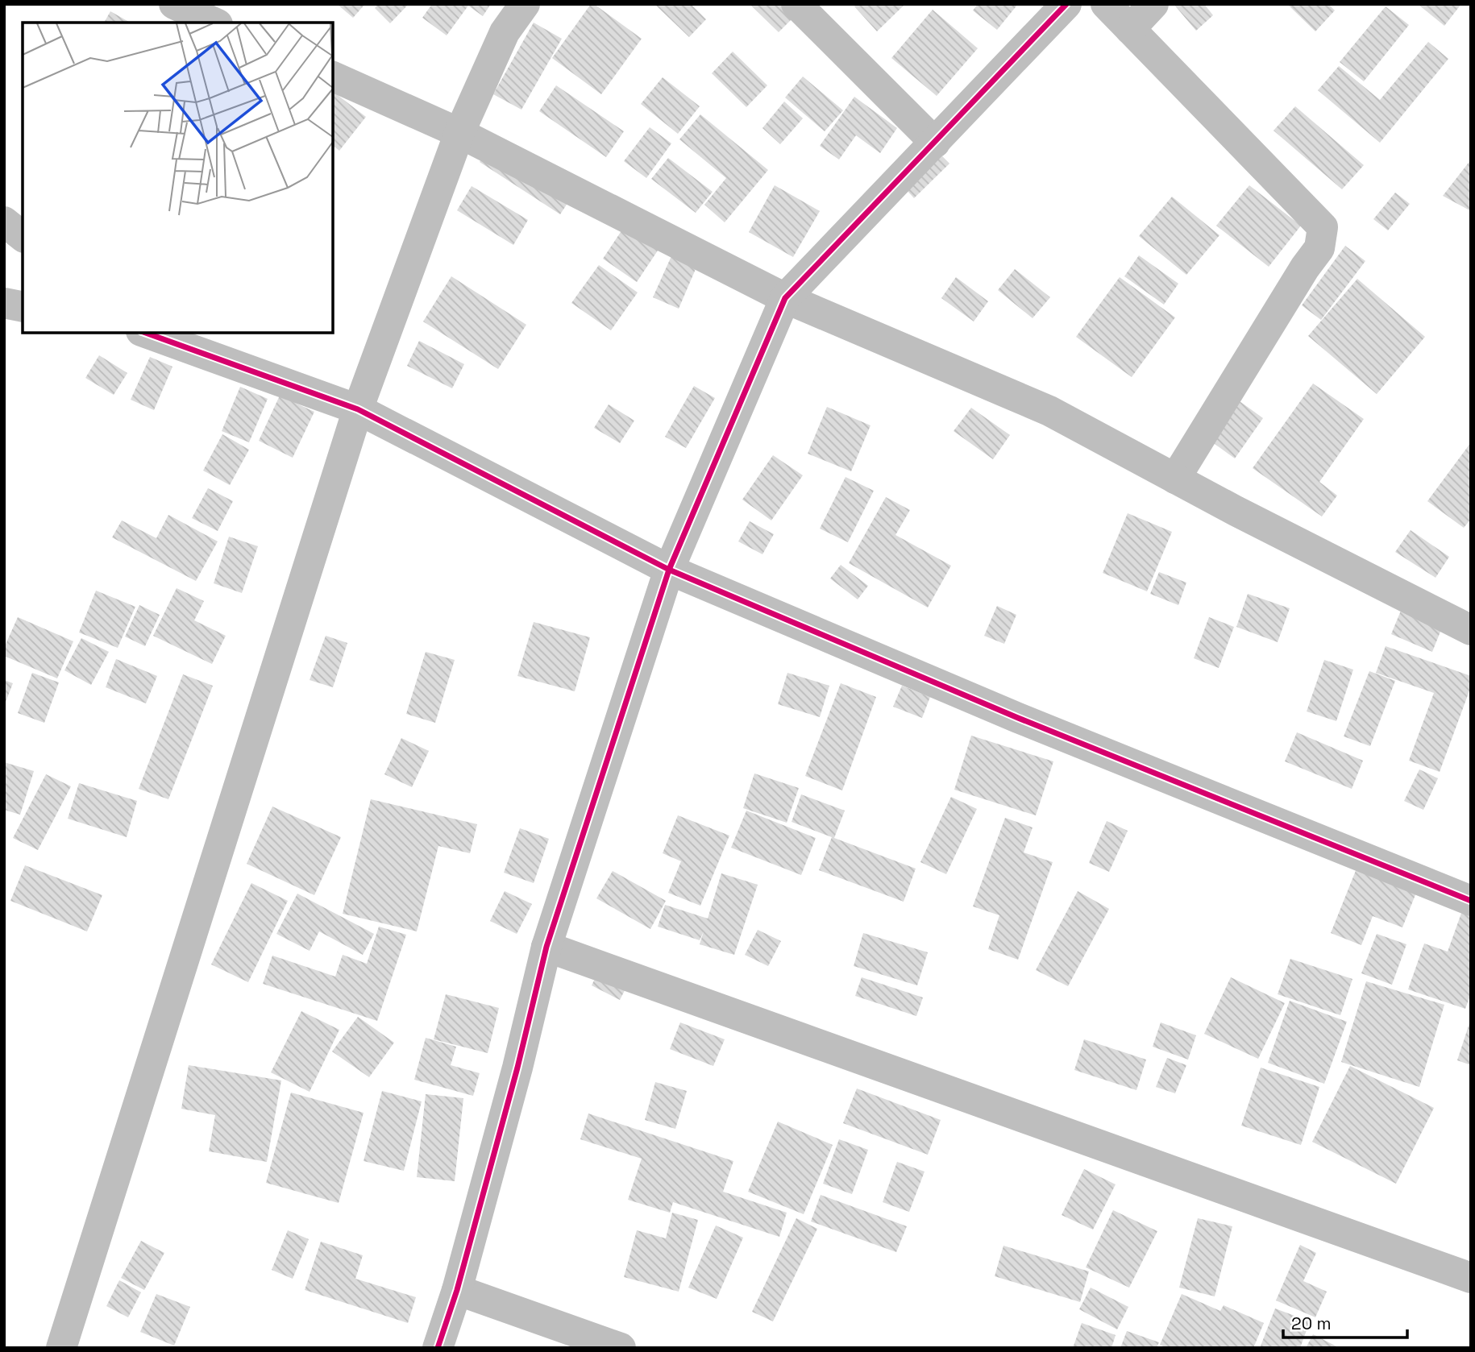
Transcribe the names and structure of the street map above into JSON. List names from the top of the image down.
{
  "scale_bar": "20 m"
}
